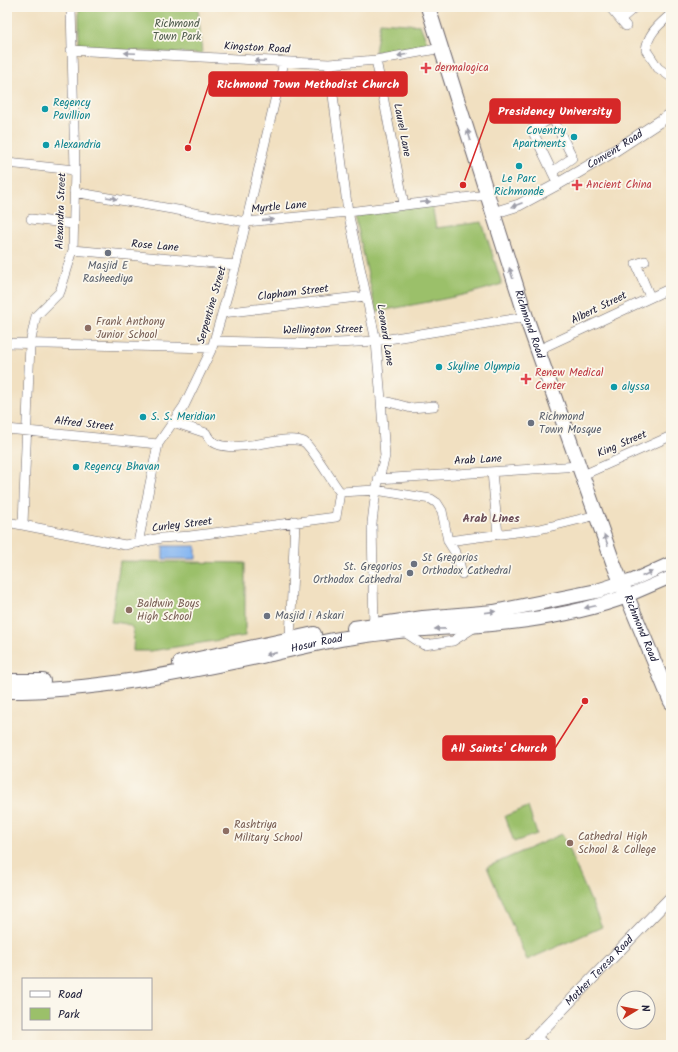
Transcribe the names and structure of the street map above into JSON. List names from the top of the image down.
{
  "streets": {
    "main road": ["Richmond Road", "Hosur Road"],
    "street": [
      "Kingston Road",
      "Laurel Lane",
      "Convent Road",
      "Myrtle Lane",
      "Alexandra Street",
      "Rose Lane",
      "Clapham Street",
      "Serpentine Street",
      "Albert Street",
      "Wellington Street",
      "Leonard Lane",
      "Alfred Street",
      "King Street",
      "Arab Lane",
      "Curley Street",
      "Mother Teresa Road"
    ]
  },
  "crossings": [
    ["Kingston Road", "Laurel Lane"],
    ["Kingston Road", "Alexandra Street"],
    ["Kingston Road", "Serpentine Street"],
    ["Kingston Road", "Richmond Road"],
    ["Kingston Road", "Leonard Lane"],
    ["Laurel Lane", "Myrtle Lane"],
    ["Convent Road", "Richmond Road"],
    ["Myrtle Lane", "Alexandra Street"],
    ["Myrtle Lane", "Serpentine Street"],
    ["Myrtle Lane", "Richmond Road"],
    ["Myrtle Lane", "Leonard Lane"],
    ["Alexandra Street", "Rose Lane"],
    ["Alexandra Street", "Wellington Street"],
    ["Alexandra Street", "Alfred Street"],
    ["Alexandra Street", "Curley Street"],
    ["Rose Lane", "Serpentine Street"],
    ["Clapham Street", "Serpentine Street"],
    ["Clapham Street", "Leonard Lane"],
    ["Serpentine Street", "Wellington Street"],
    ["Serpentine Street", "Alfred Street"],
    ["Serpentine Street", "Curley Street"],
    ["Albert Street", "Richmond Road"],
    ["Richmond Road", "Wellington Street"],
    ["Richmond Road", "King Street"],
    ["Richmond Road", "Arab Lane"],
    ["Richmond Road", "Hosur Road"],
    ["Wellington Street", "Leonard Lane"],
    ["Leonard Lane", "Arab Lane"],
    ["Leonard Lane", "Hosur Road"],
    ["King Street", "Arab Lane"]
  ],
  "one_way": ["Kingston Road", "Myrtle Lane", "Richmond Road"],
  "districts": ["Arab Lines"],
  "parks": ["Richmond Town Park"],
  "places": {
    "health": ["dermalogica", "Ancient China", "Renew Medical Center"],
    "other": [
      "Regency Pavillion",
      "Coventry Apartments",
      "Alexandria",
      "Richmond Town Methodist Church",
      "Le Parc Richmonde",
      "Presidency University",
      "Masjid E Rasheediya",
      "Frank Anthony Junior School",
      "Skyline Olympia",
      "alyssa",
      "S. S. Meridian",
      "Richmond Town Mosque",
      "Regency Bhavan",
      "St Gregorios Orthodox Cathedral",
      "St. Gregorios Orthodox Cathedral",
      "Baldwin Boys High School",
      "Masjid i Askari",
      "All Saints' Church",
      "Rashtriya Military School",
      "Cathedral High School & College"
    ]
  },
  "legend": ["Road", "Park"],
  "north": "right"
}
